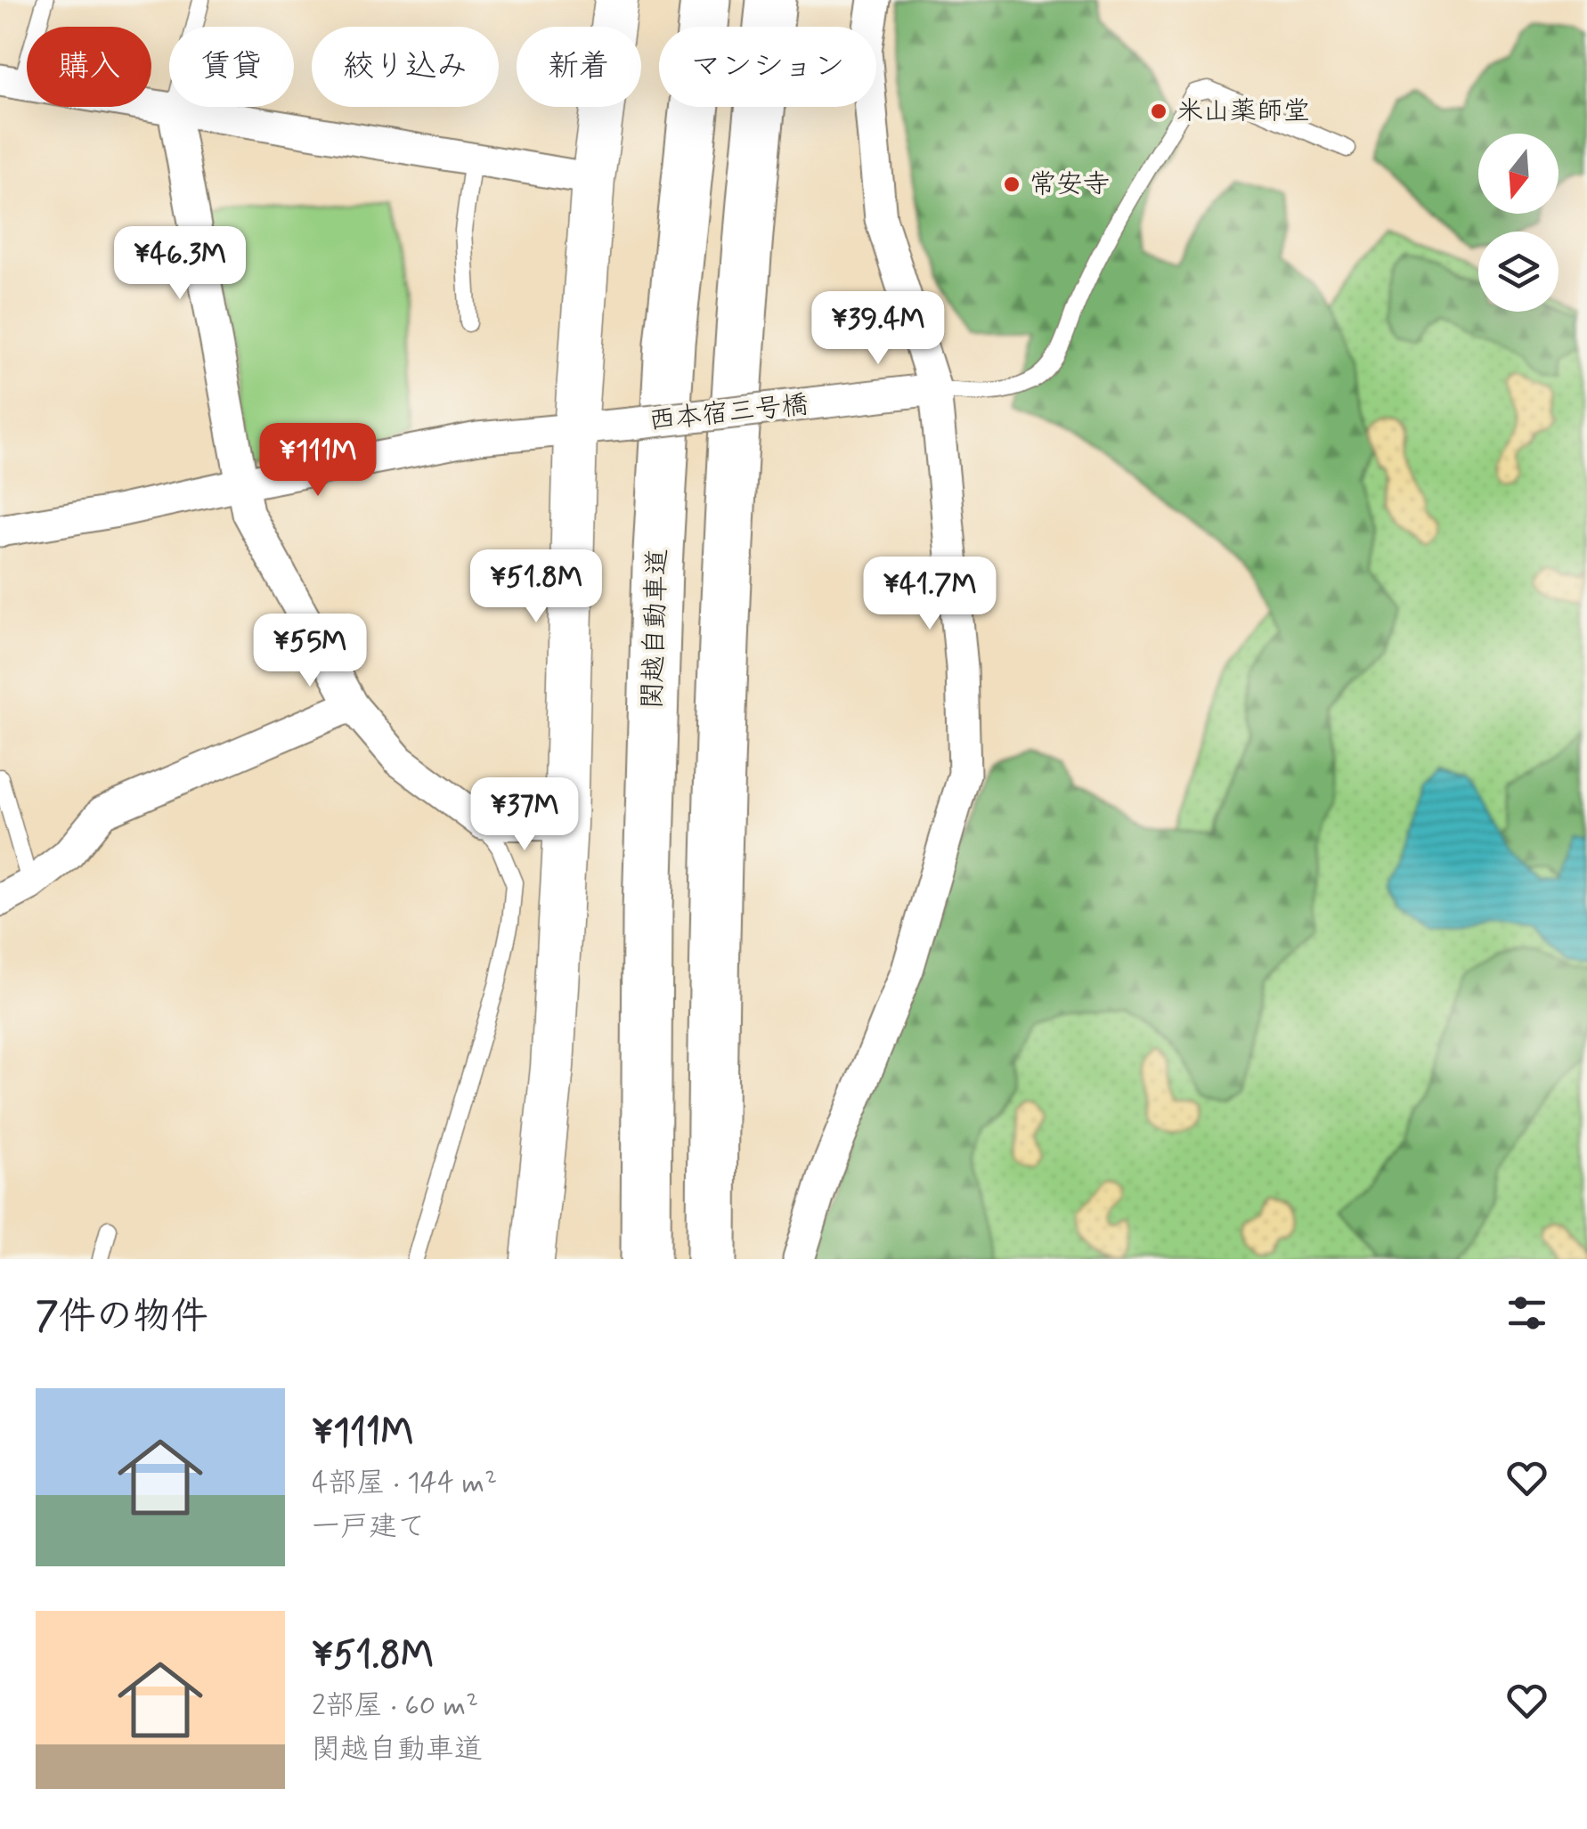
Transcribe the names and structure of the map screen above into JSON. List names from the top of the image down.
{
  "streets": {
    "highway": ["関越自動車道"],
    "street": ["西本宿三号橋"]
  },
  "places": ["米山薬師堂", "常安寺"],
  "north": "bottom",
  "page": {
    "chip": [
      "購入",
      "賃貸",
      "絞り込み",
      "新着",
      "マンション"
    ],
    "price": [
      "¥46.3M",
      "¥39.4M",
      "¥111M",
      "¥51.8M",
      "¥41.7M",
      "¥55M",
      "¥37M"
    ],
    "heading": "7件の物件",
    "list": [
      {
        "name": "¥111M",
        "note": "4部屋 · 144 m² · 一戸建て"
      },
      {
        "name": "¥51.8M",
        "note": "2部屋 · 60 m² · 関越自動車道"
      }
    ]
  }
}
